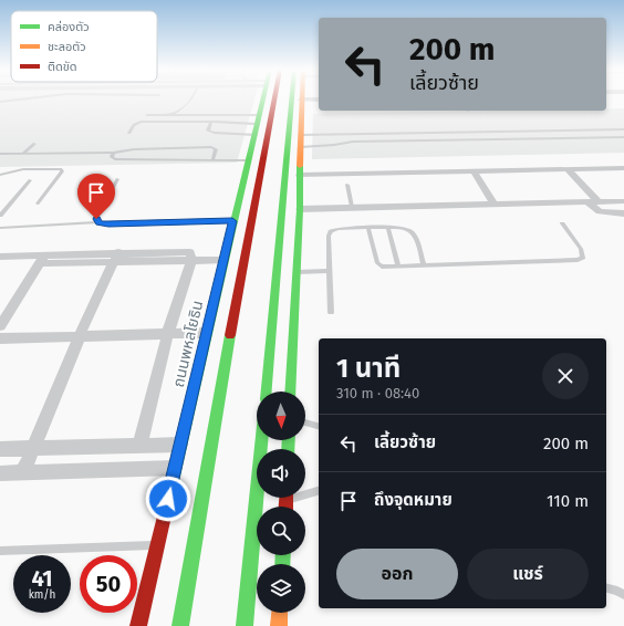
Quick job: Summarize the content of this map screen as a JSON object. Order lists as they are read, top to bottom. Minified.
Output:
{"streets":{"main road":["ถนนพหลโยธิน"]},"legend":["คล่องตัว","ชะลอตัว","ติดขัด"],"north":"bottom","page":{"turn":["200 m","เลี้ยวซ้าย"],"heading":["1 นาที","310 m · 08:40"],"list":[{"name":"เลี้ยวซ้าย","value":"200 m"},{"name":"ถึงจุดหมาย","value":"110 m"}],"buttons":["ออก","แชร์"],"speed":"41 km/h","limit":"50"}}
